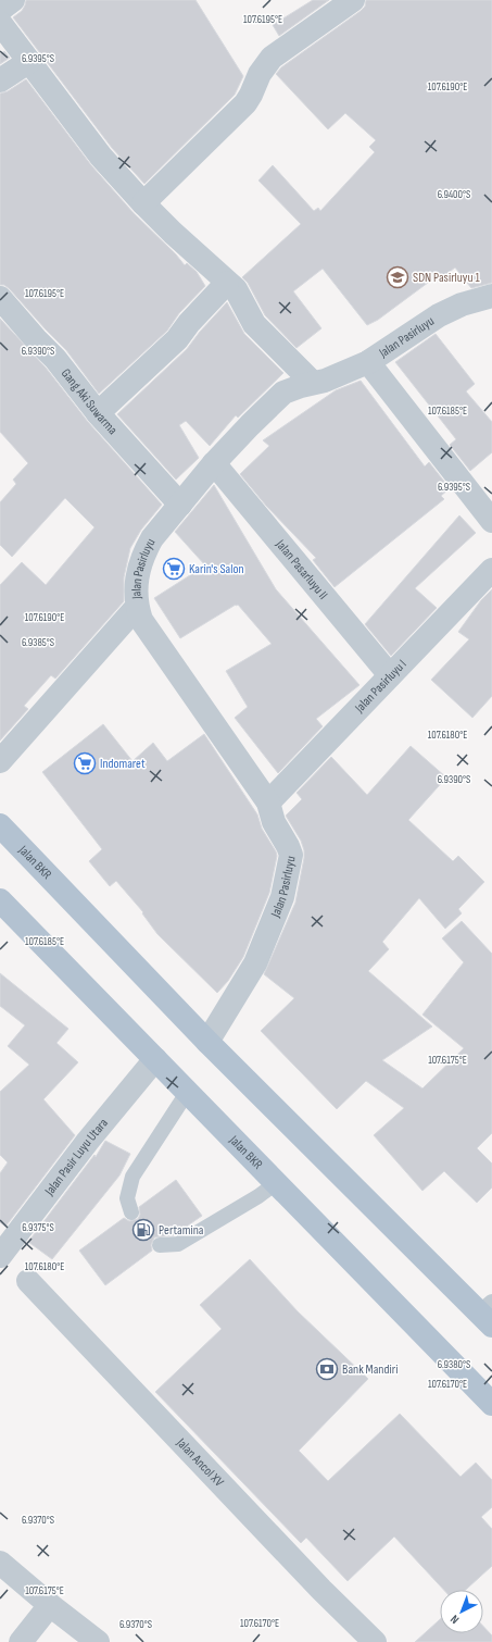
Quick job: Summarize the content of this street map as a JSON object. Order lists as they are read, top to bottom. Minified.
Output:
{"streets":{"main road":["Jalan BKR"],"street":["Jalan Pasirluyu","Gang Aki Suwarma","Jalan Pasarluyu II","Jalan Pasirluyu I","Jalan Pasir Luyu Utara","Jalan Ancol XV"]},"crossings":[["Jalan Pasirluyu","Gang Aki Suwarma"],["Jalan Pasirluyu","Jalan Pasarluyu II"],["Jalan Pasirluyu","Jalan Pasirluyu I"],["Jalan Pasirluyu","Jalan BKR"],["Jalan Pasarluyu II","Jalan Pasirluyu I"],["Jalan BKR","Jalan Pasir Luyu Utara"]],"places":{"school or university":["SDN Pasirluyu 1"],"supermarket":["Karin's Salon","Indomaret"],"fuel station":["Pertamina"],"bank":["Bank Mandiri"]},"north":"bottom left","coordinates":["107.6195°E","6.9395°S","107.6190°E","6.9400°S","6.9390°S","107.6185°E","6.9385°S","107.6180°E","107.6175°E","6.9375°S","6.9380°S","107.6170°E","6.9370°S"]}
